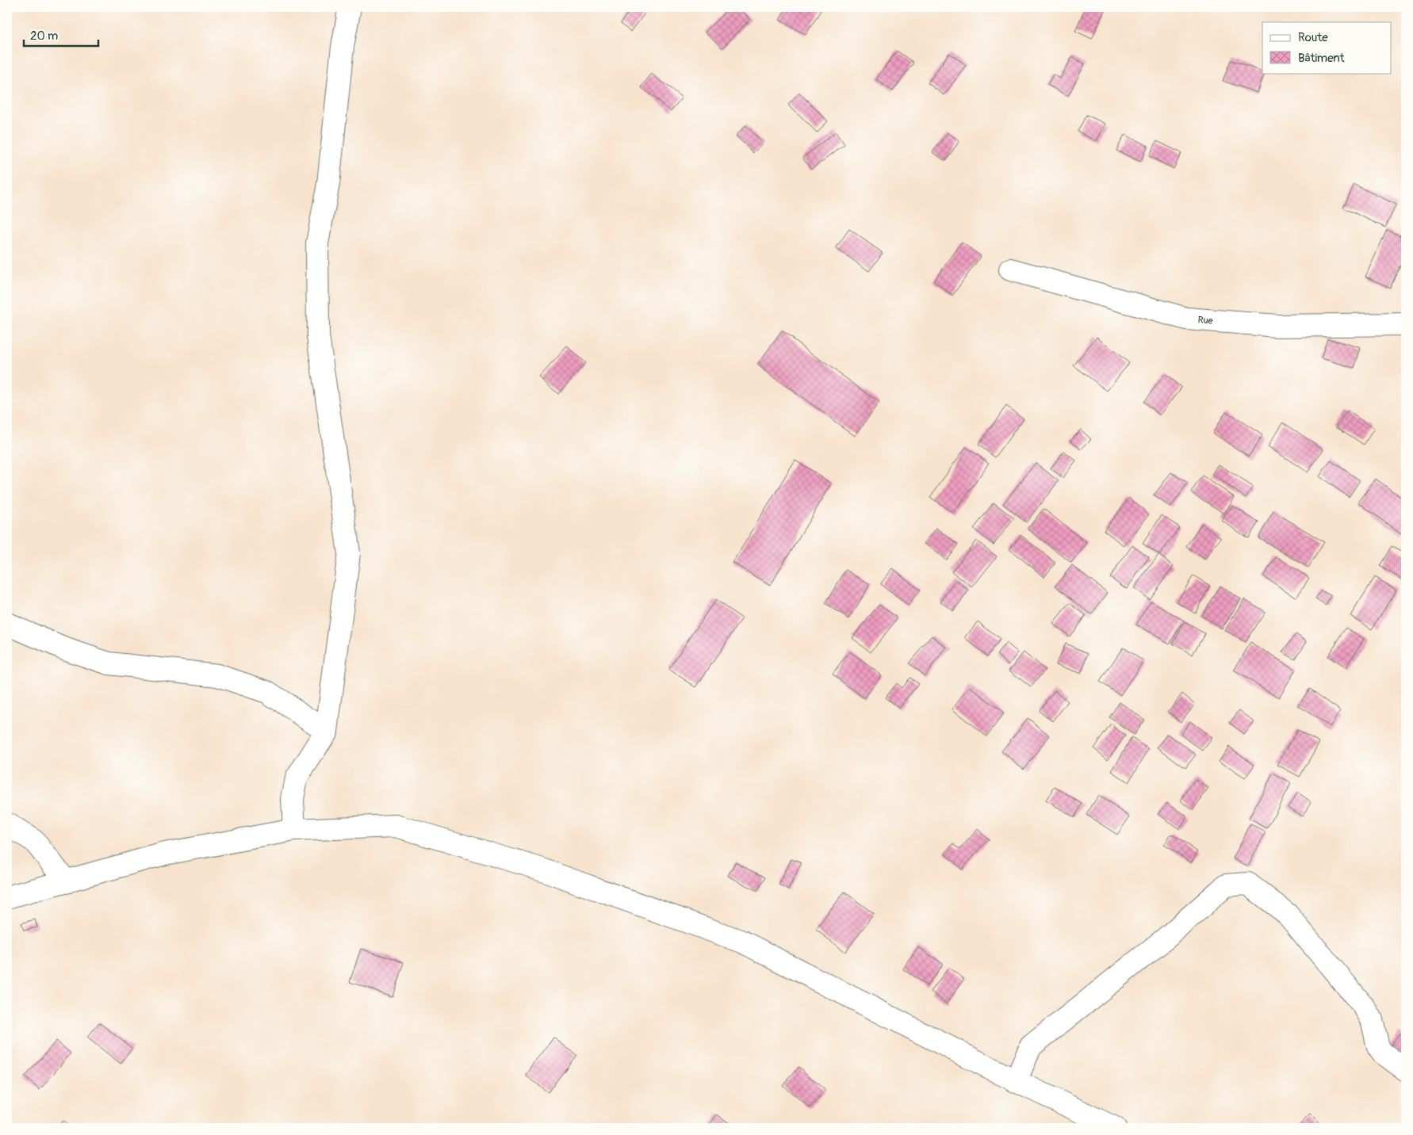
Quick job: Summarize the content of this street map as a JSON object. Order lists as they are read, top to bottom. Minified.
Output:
{"streets":{"street":["Rue"]},"legend":["Route","Bâtiment"],"scale_bar":"20 m"}
